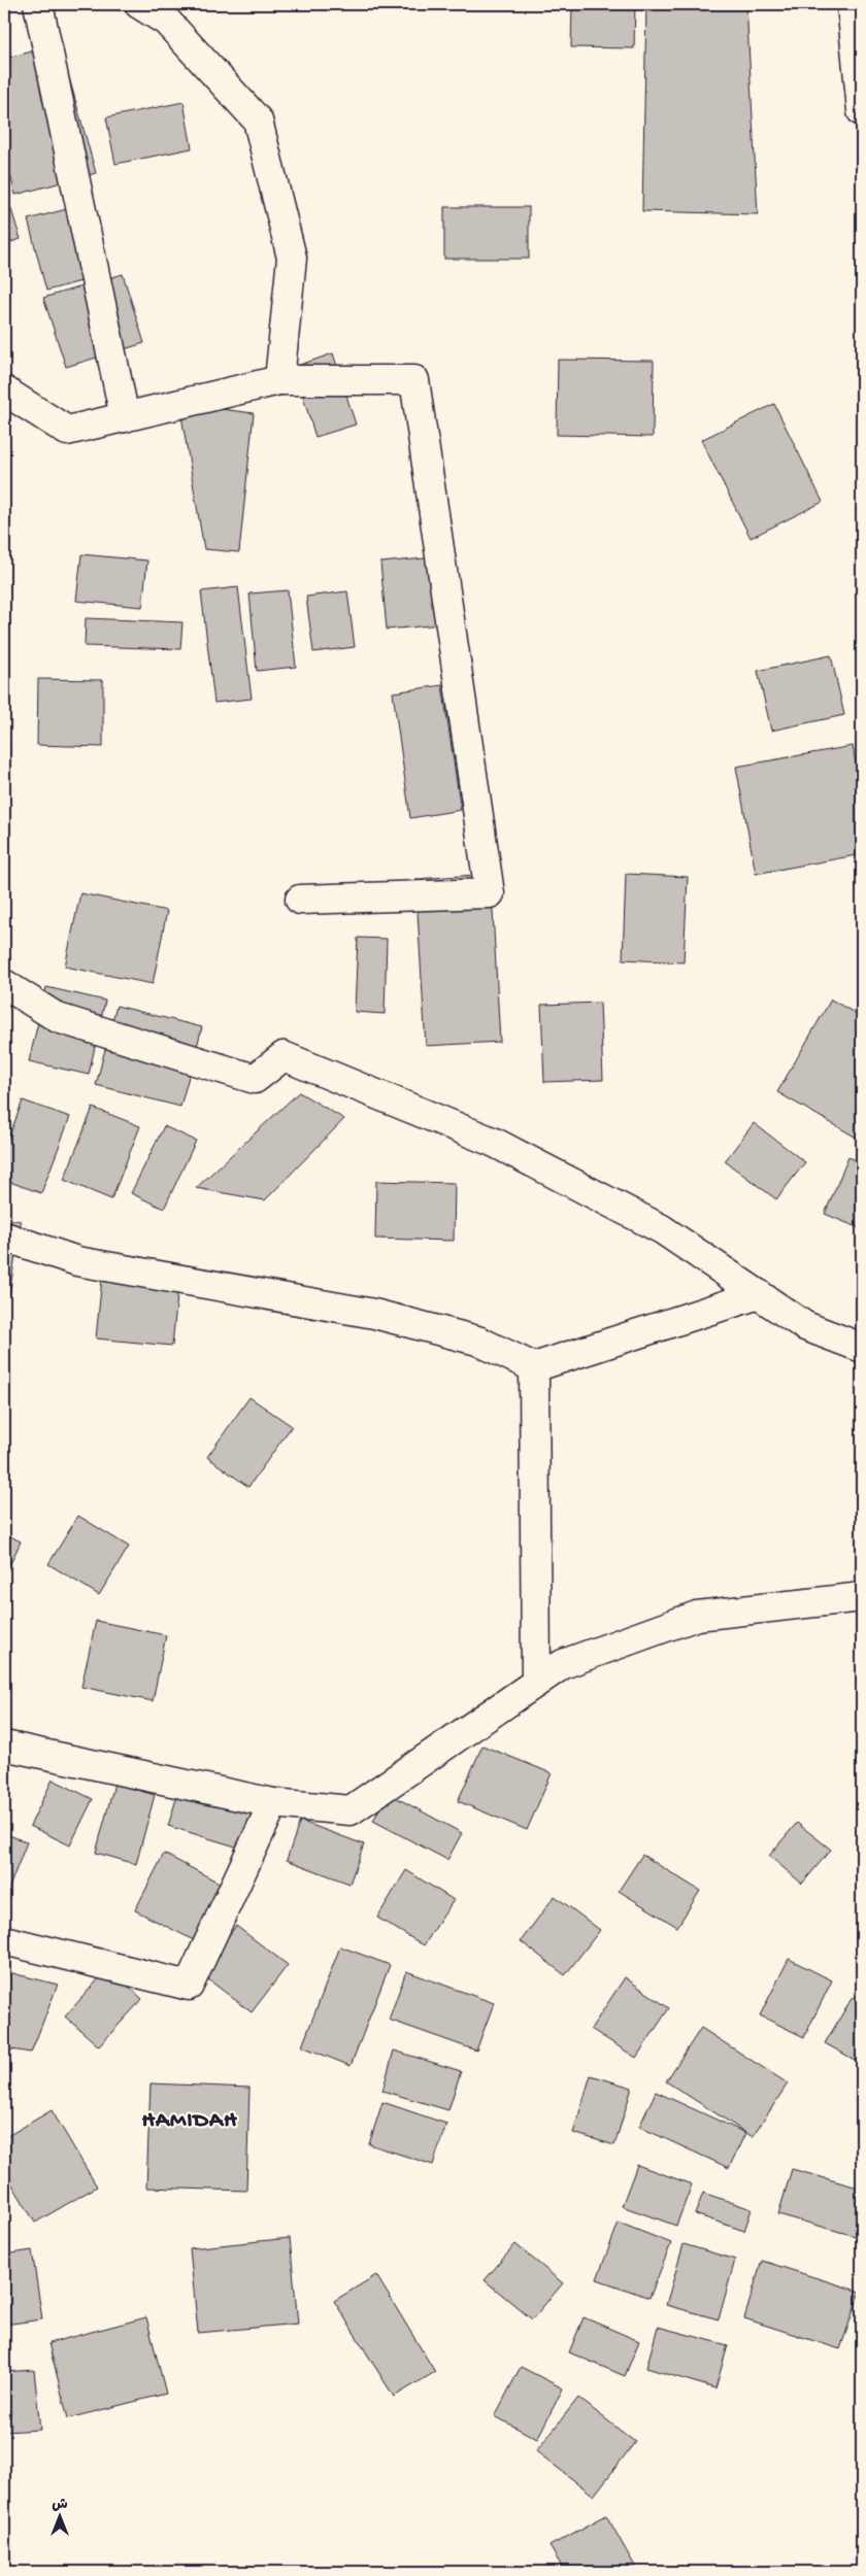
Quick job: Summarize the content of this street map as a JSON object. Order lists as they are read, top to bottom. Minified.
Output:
{"districts":["HAMIDAH"],"north":"top"}
